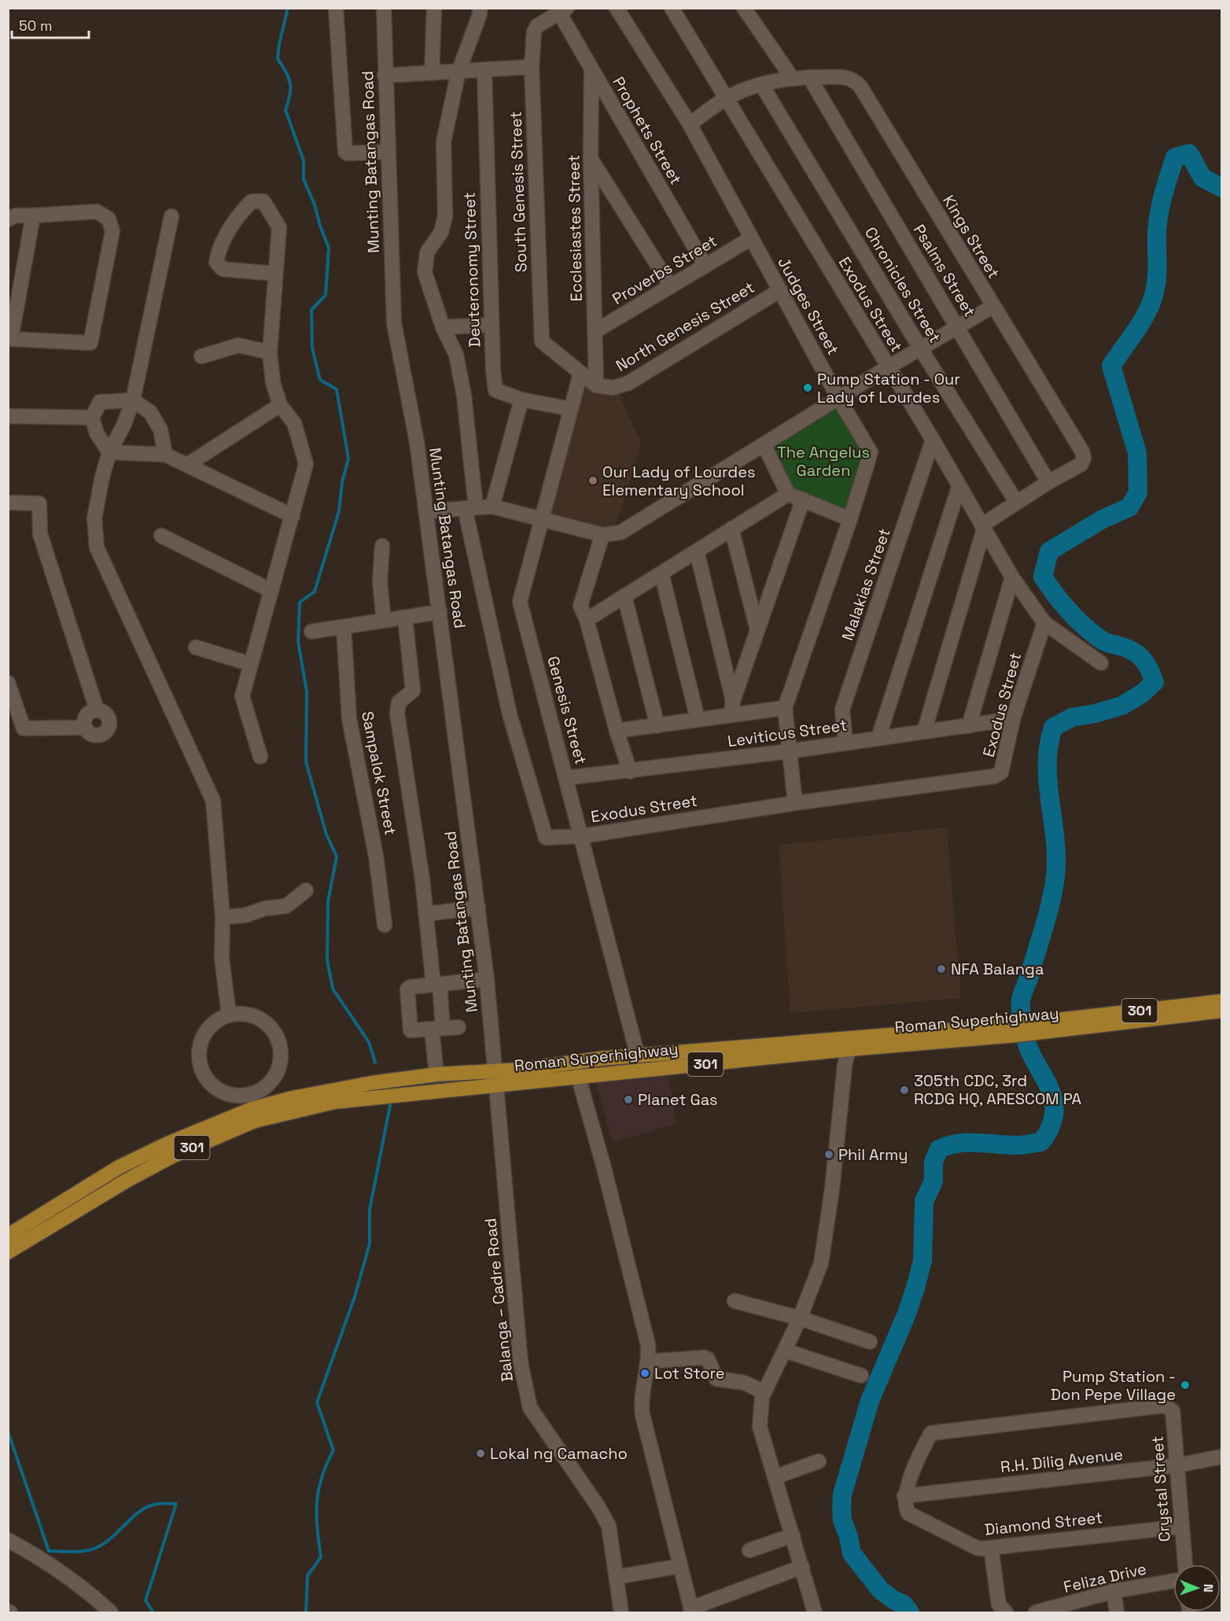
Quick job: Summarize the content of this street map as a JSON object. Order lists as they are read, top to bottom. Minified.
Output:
{"streets":{"main road":["301","Roman Superhighway"],"street":["Prophets Street","Munting Batangas Road","South Genesis Street","Ecclesiastes Street","Kings Street","Deuteronomy Street","Proverbs Street","Psalms Street","Chronicles Street","Exodus Street","Judges Street","North Genesis Street","Malakias Street","Genesis Street","Leviticus Street","Sampalok Street","Balanga – Cadre Road","R.H. Dilig Avenue","Crystal Street","Diamond Street","Feliza Drive"]},"crossings":[["Prophets Street","South Genesis Street"],["Prophets Street","Ecclesiastes Street"],["Prophets Street","Proverbs Street"],["Munting Batangas Road","Roman Superhighway"],["Munting Batangas Road","Balanga – Cadre Road"],["South Genesis Street","Genesis Street"],["Ecclesiastes Street","Proverbs Street"],["Ecclesiastes Street","North Genesis Street"],["Kings Street","Psalms Street"],["Kings Street","Chronicles Street"],["Kings Street","Exodus Street"],["Kings Street","Judges Street"],["Deuteronomy Street","Genesis Street"],["Proverbs Street","Judges Street"],["Exodus Street","Judges Street"],["Exodus Street","Malakias Street"],["Exodus Street","Genesis Street"],["Exodus Street","Leviticus Street"],["Judges Street","North Genesis Street"],["Judges Street","Leviticus Street"],["Malakias Street","Leviticus Street"],["Genesis Street","Leviticus Street"],["Genesis Street","Roman Superhighway"],["Roman Superhighway","Balanga – Cadre Road"],["R.H. Dilig Avenue","Crystal Street"],["R.H. Dilig Avenue","Diamond Street"],["Crystal Street","Diamond Street"]],"parks":["The Angelus Garden"],"places":["Pump Station - Our Lady of Lourdes","Our Lady of Lourdes Elementary School","NFA Balanga","305th CDC, 3rd RCDG HQ, ARESCOM PA","Planet Gas","Phil Army","Lot Store","Pump Station - Don Pepe Village","Lokal ng Camacho"],"scale_bar":"50 m","north":"right"}
